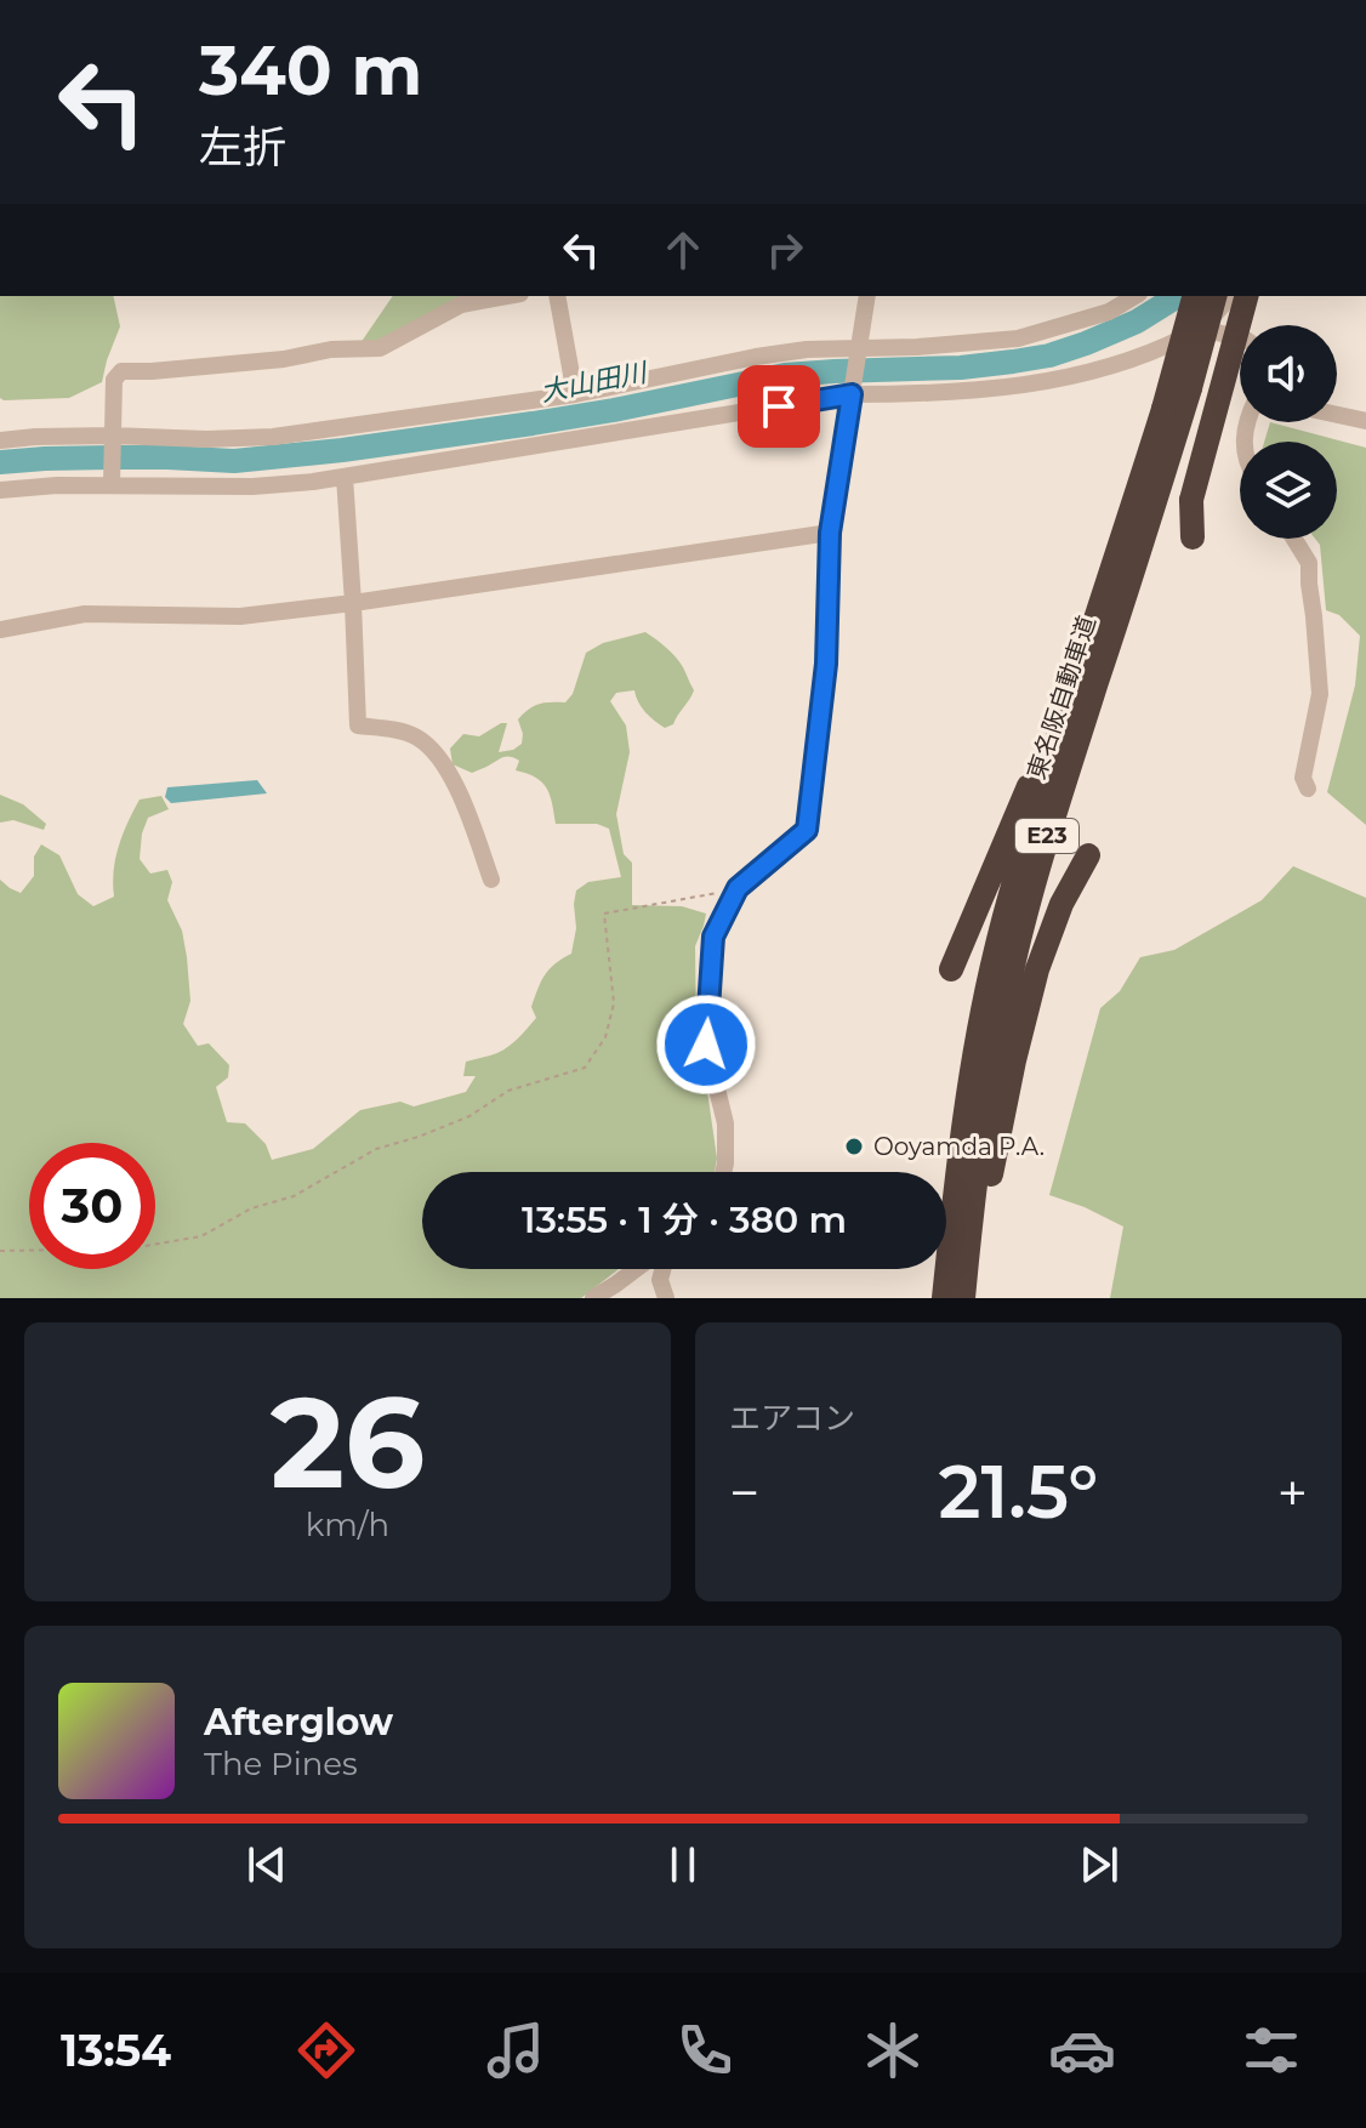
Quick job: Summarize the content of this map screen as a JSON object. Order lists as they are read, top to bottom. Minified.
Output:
{"streets":{"highway":["東名阪自動車道","E23"]},"water":["大山田川"],"places":["Ooyamda P.A."],"page":{"turn":["340 m","左折"],"limit":"30","trip":"13:55 · 1 分 · 380 m","tile":[["26","km/h"],"エアコン"],"heat":["−","21.5°","+"],"song":["Afterglow","The Pines"],"tabs":"13:54"}}
